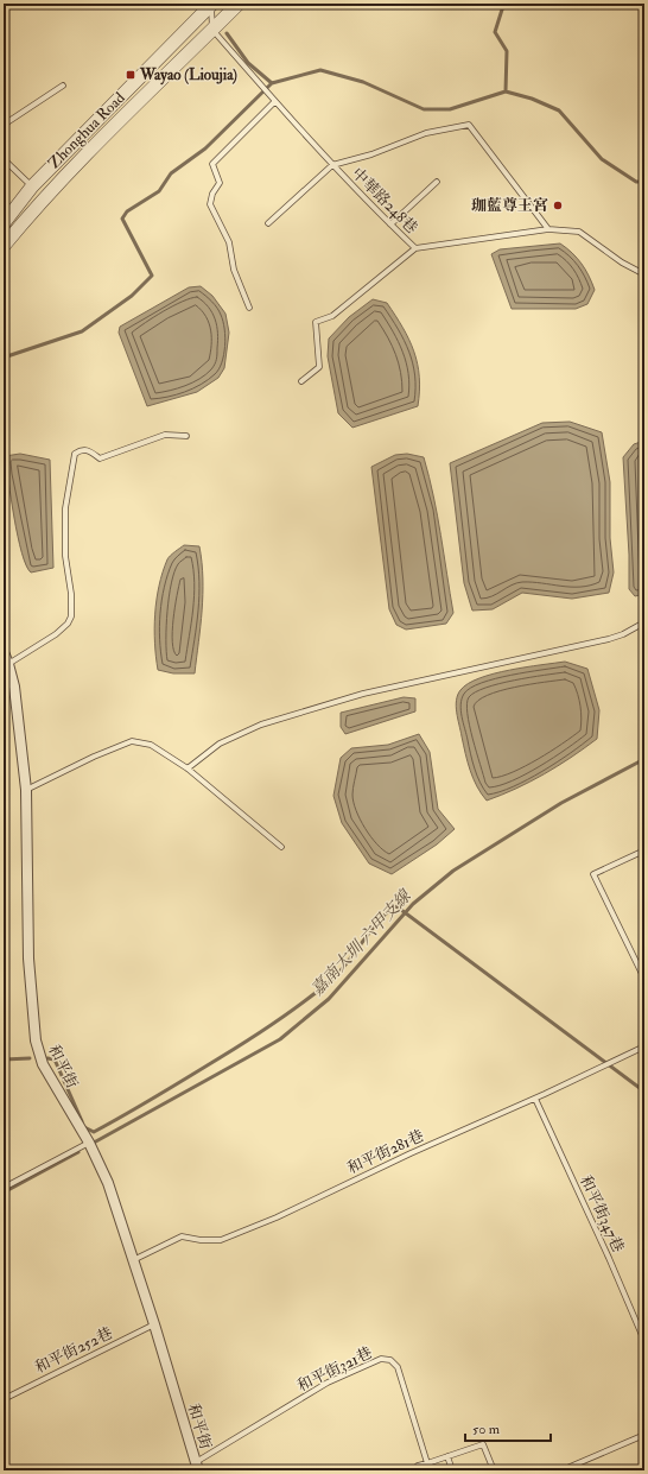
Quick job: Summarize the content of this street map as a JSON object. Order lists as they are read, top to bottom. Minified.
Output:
{"streets":{"street":["Zhonghua Road","和平街"],"lane":["中華路248巷","和平街281巷","和平街347巷","和平街252巷","和平街321巷"]},"crossings":[["Zhonghua Road","中華路248巷"],["和平街","和平街281巷"],["和平街","和平街252巷"],["和平街","和平街321巷"],["和平街281巷","和平街347巷"]],"water":["嘉南大圳 六甲支線"],"places":{"transit":["Wayao (Lioujia)"],"other":["珈藍尊王宮"]},"scale_bar":"50 m"}
